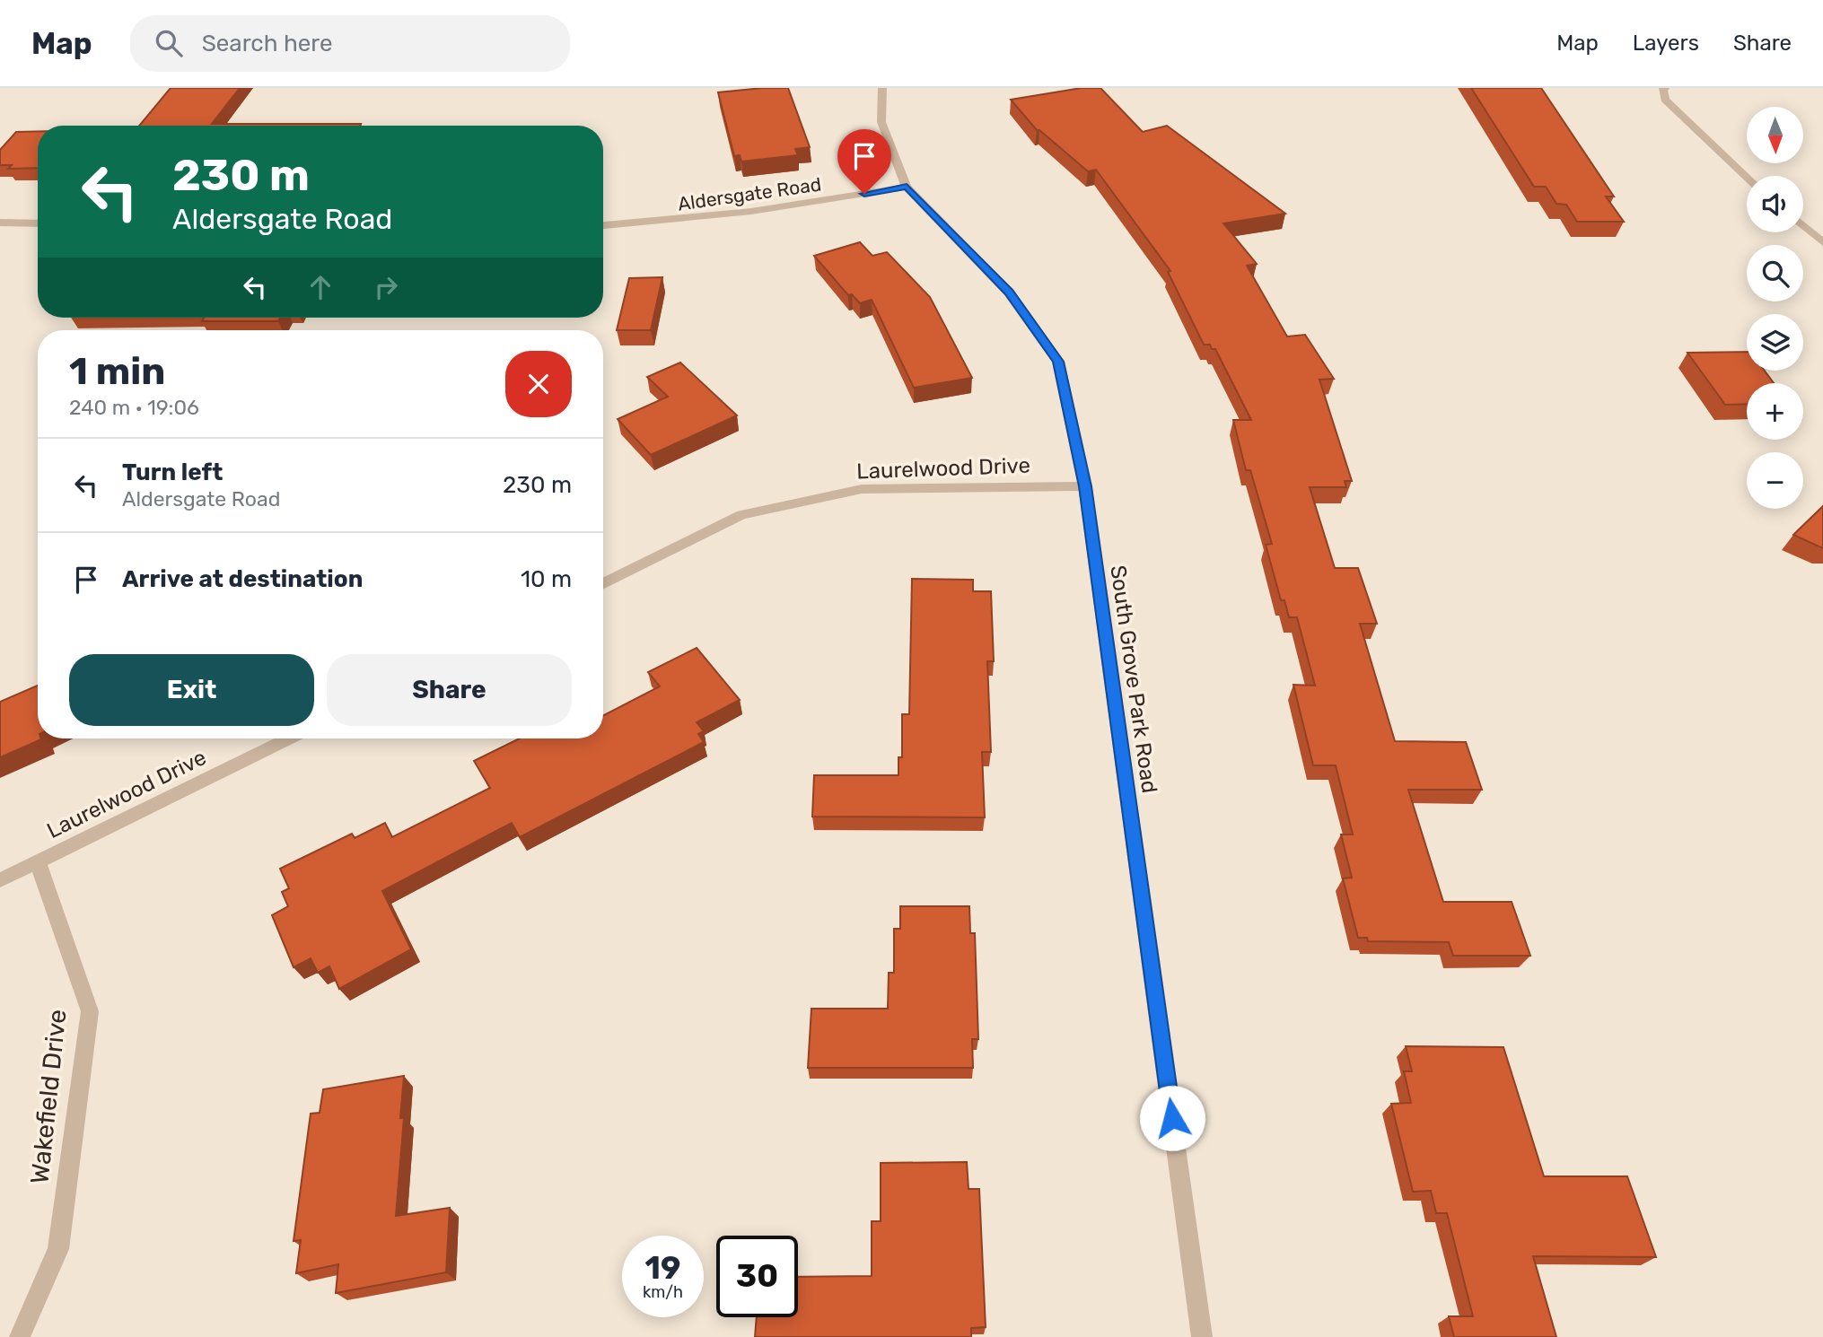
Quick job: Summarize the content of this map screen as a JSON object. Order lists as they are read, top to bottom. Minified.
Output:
{"streets":{"street":["Aldersgate Road","Laurelwood Drive","South Grove Park Road","Wakefield Drive"]},"crossings":[["Aldersgate Road","South Grove Park Road"],["Laurelwood Drive","South Grove Park Road"],["Laurelwood Drive","Wakefield Drive"]],"north":"bottom","page":{"header":"Map","search":"Search here","nav":["Map","Layers","Share"],"map_buttons":["+","−"],"turn":["230 m","Aldersgate Road"],"heading":["1 min","240 m · 19:06"],"list":[{"name":"Turn left","note":"Aldersgate Road","value":"230 m"},{"name":"Arrive at destination","value":"10 m"}],"buttons":["Exit","Share"],"speed":"19 km/h","limit":"30"}}
